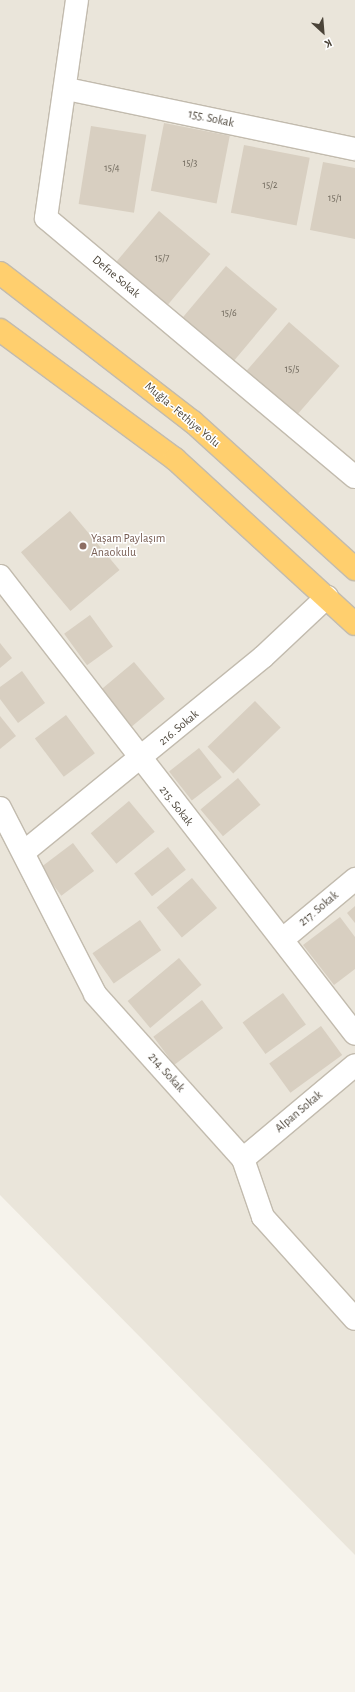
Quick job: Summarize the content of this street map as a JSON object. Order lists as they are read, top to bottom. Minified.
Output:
{"streets":{"highway":["Muğla - Fethiye Yolu"],"street":["155. Sokak","Defne Sokak","216. Sokak","215. Sokak","217. Sokak","214. Sokak","Alpan Sokak"]},"crossings":[["155. Sokak","Defne Sokak"],["216. Sokak","215. Sokak"],["216. Sokak","214. Sokak"],["215. Sokak","217. Sokak"],["214. Sokak","Alpan Sokak"]],"places":["Yaşam Paylaşım Anaokulu"],"house_numbers":["15/3","15/4","15/2","15/1","15/7","15/6","15/5"],"north":"bottom right"}
